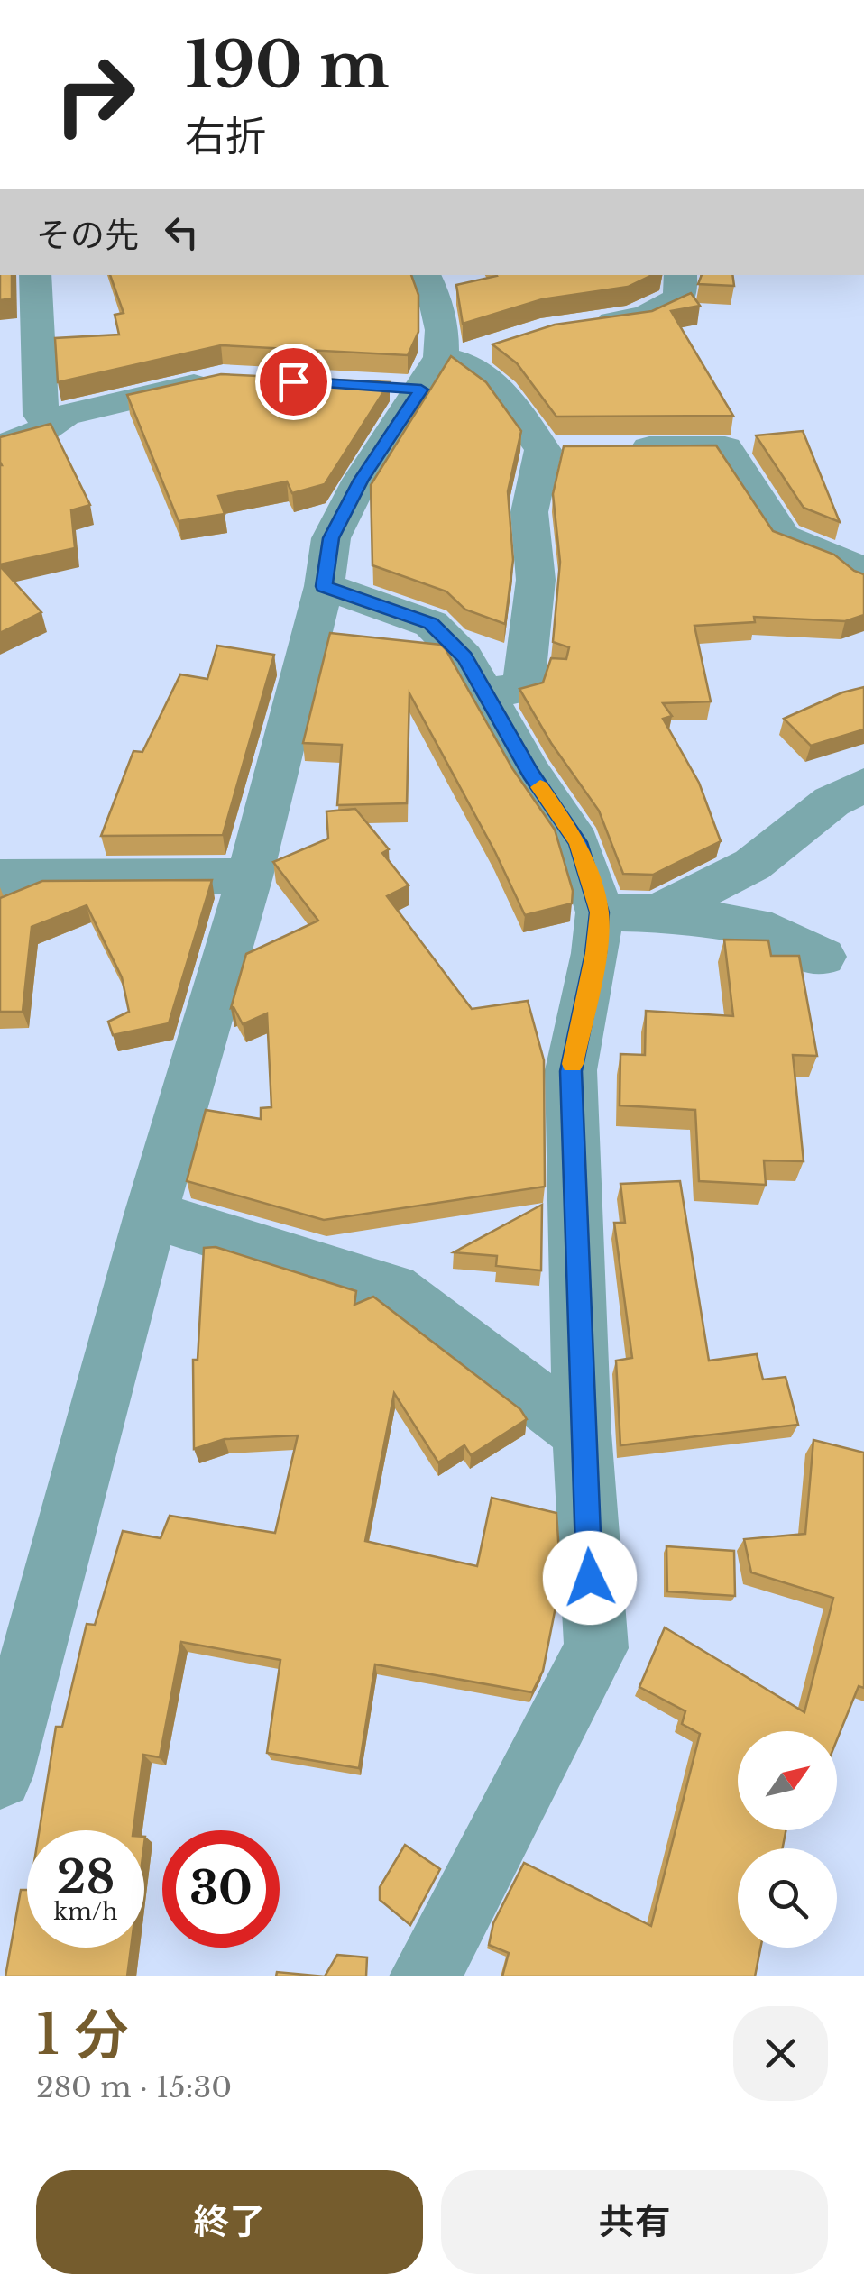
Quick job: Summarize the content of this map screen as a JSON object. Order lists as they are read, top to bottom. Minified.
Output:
{"north":"top right","page":{"turn":["190 m","右折"],"then":"その先","speed":"28 km/h","limit":"30","heading":["1 分","280 m · 15:30"],"buttons":["終了","共有"]}}
